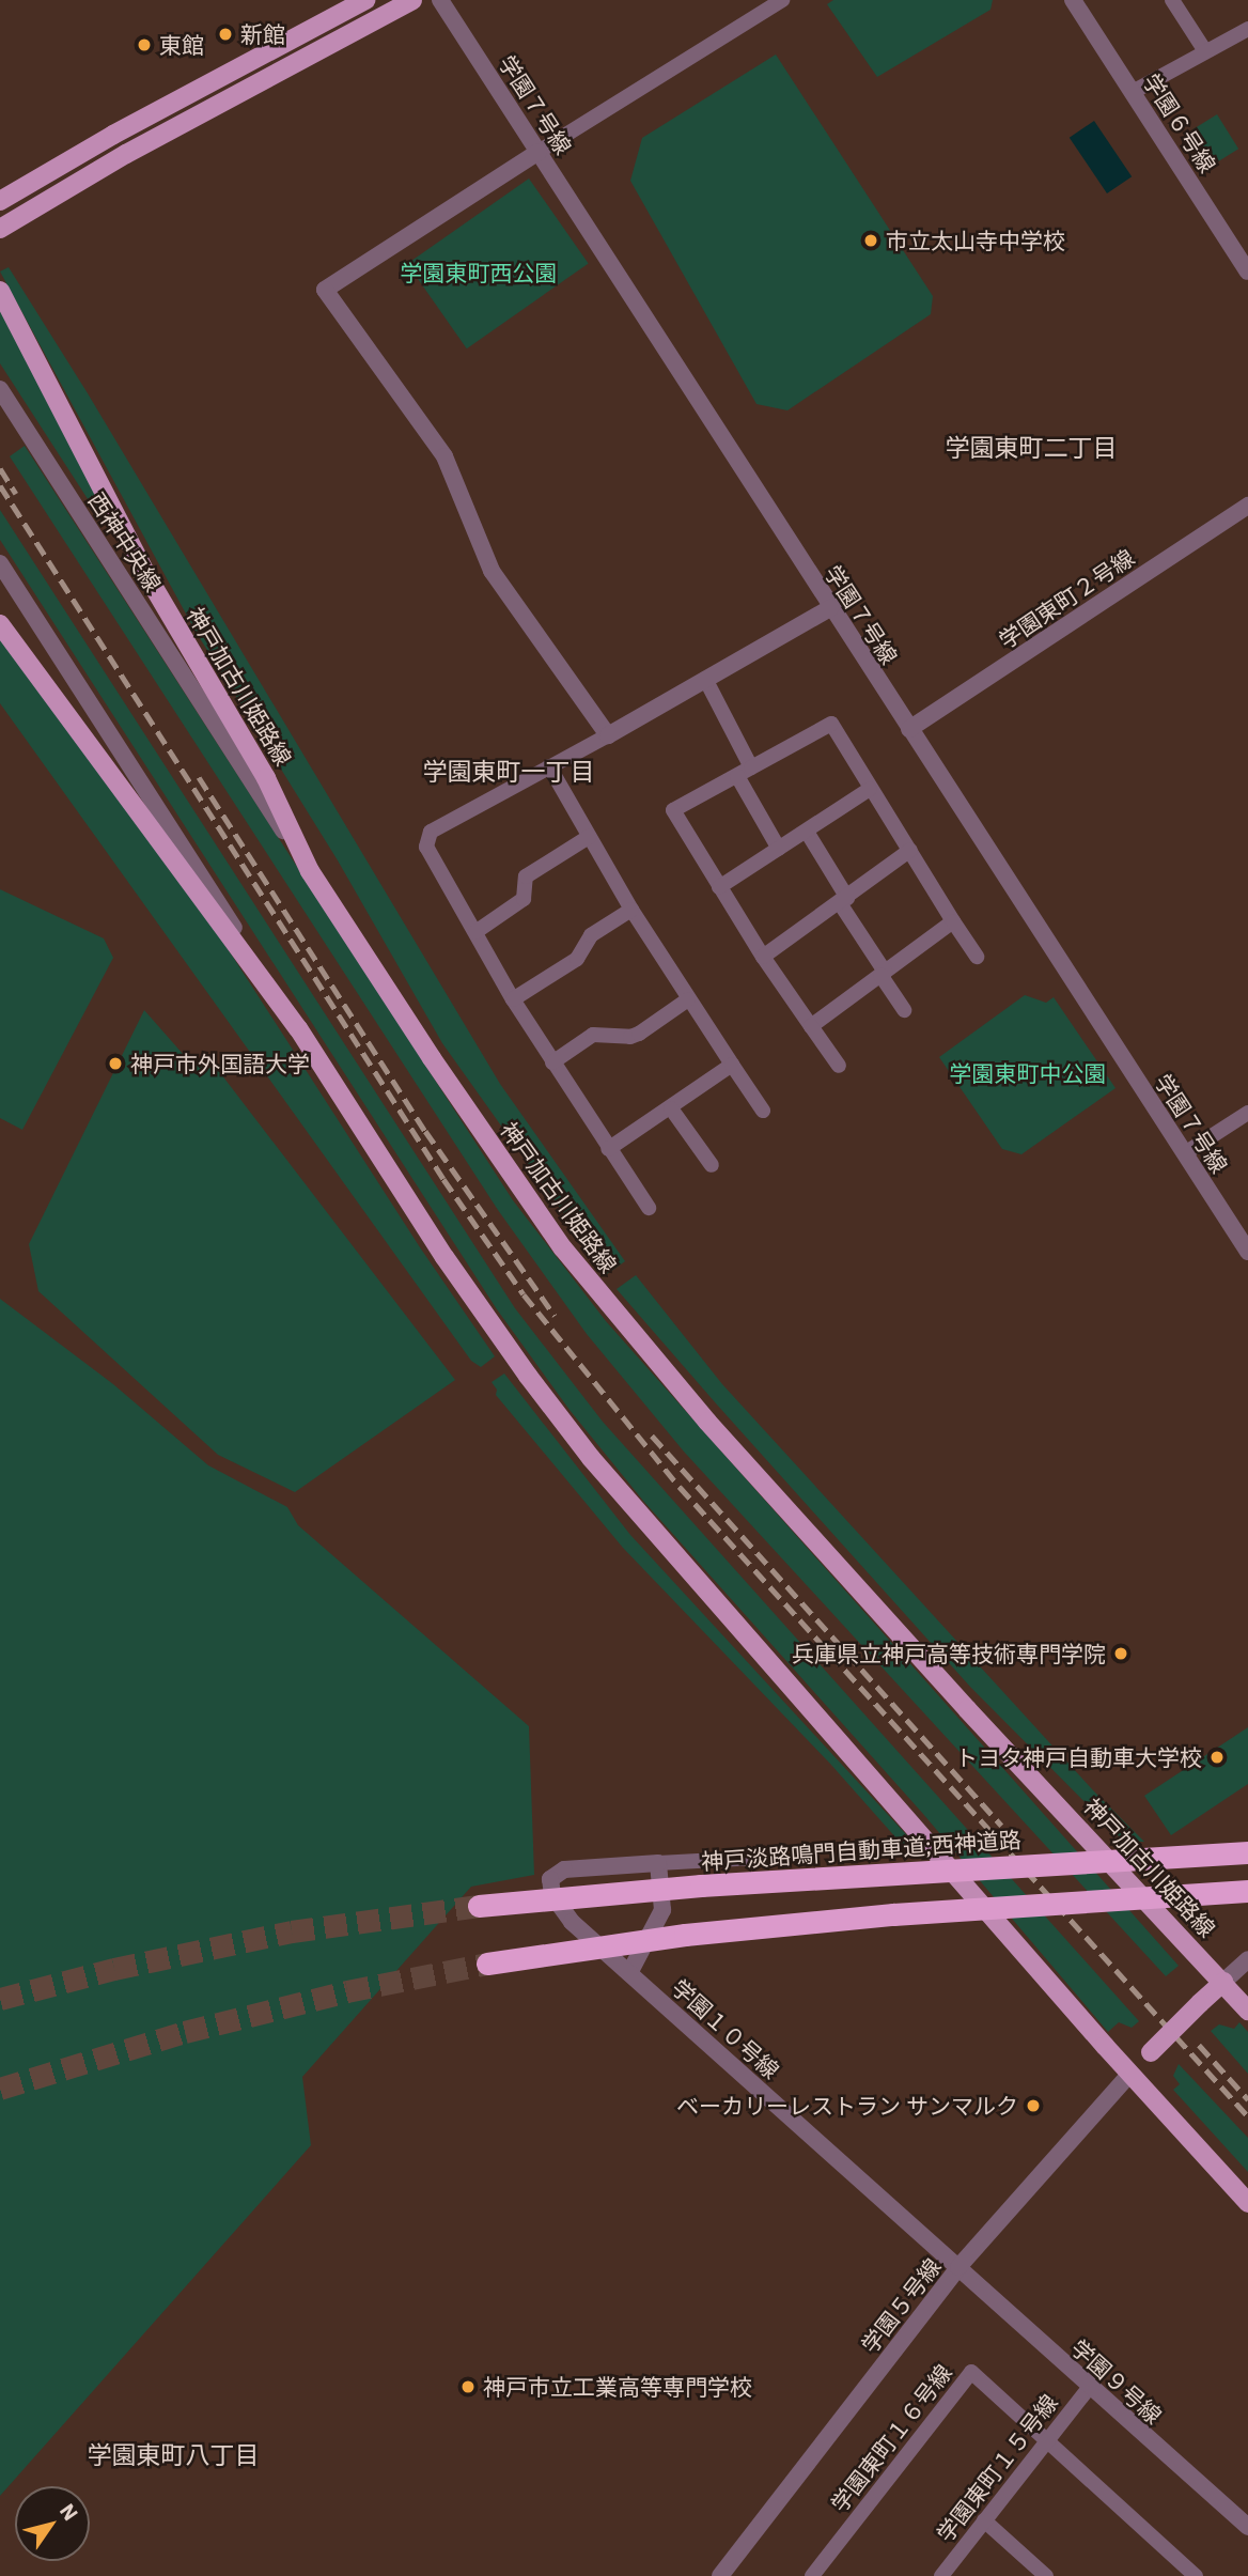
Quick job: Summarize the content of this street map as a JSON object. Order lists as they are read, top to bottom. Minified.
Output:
{"streets":{"highway":["神戸淡路鳴門自動車道;西神道路"],"main road":["神戸加古川姫路線"],"street":["学園７号線","学園６号線","西神中央線","学園東町２号線","学園１０号線","学園５号線","学園９号線","学園東町１６号線","学園東町１５号線"]},"crossings":[["学園７号線","学園東町２号線"],["西神中央線","神戸加古川姫路線"],["学園１０号線","学園５号線"],["学園１０号線","学園９号線"],["学園５号線","学園９号線"],["学園９号線","学園東町１５号線"],["学園東町１６号線","学園東町１５号線"]],"districts":["学園東町二丁目","学園東町一丁目","学園東町八丁目"],"parks":["学園東町西公園","学園東町中公園"],"places":["新館","東館","市立太山寺中学校","神戸市外国語大学","兵庫県立神戸高等技術専門学院","トヨタ神戸自動車大学校","ベーカリーレストラン サンマルク","神戸市立工業高等専門学校"],"north":"top right"}
